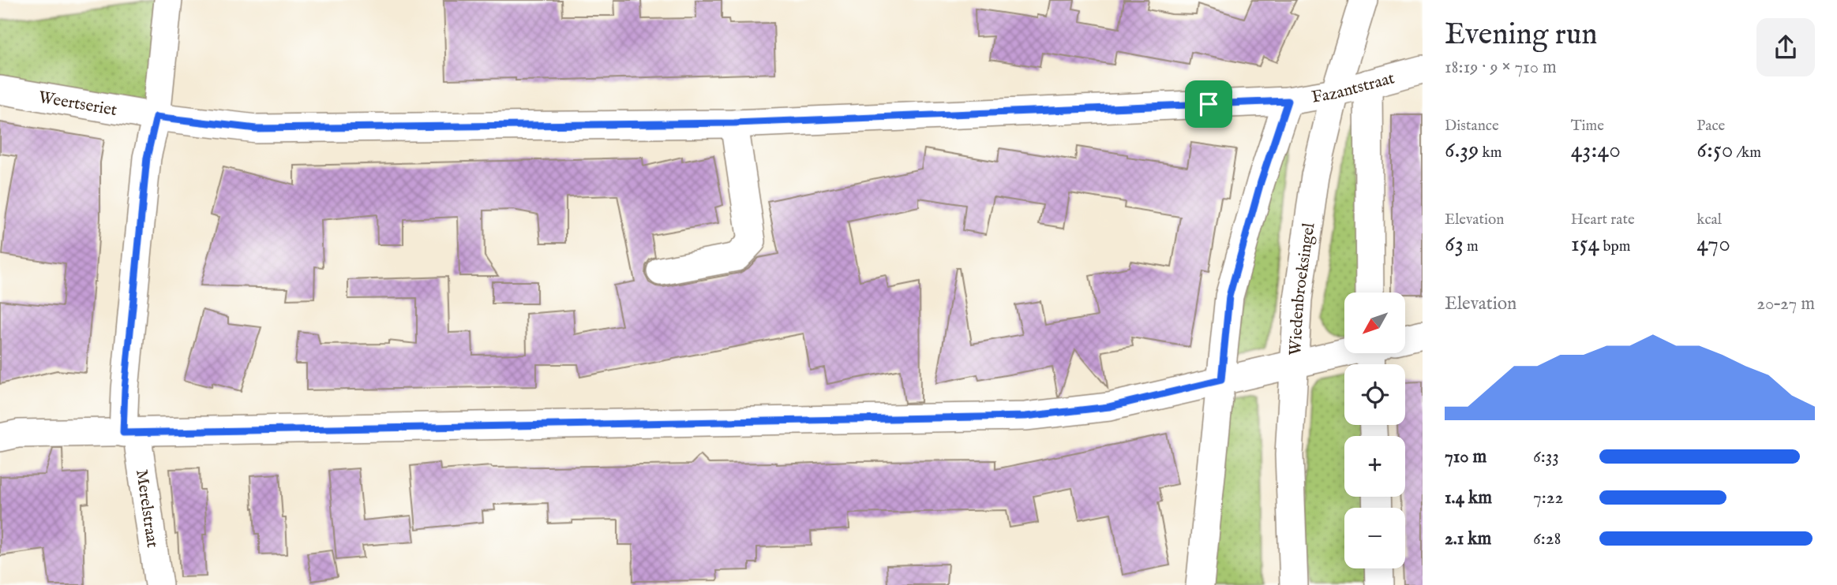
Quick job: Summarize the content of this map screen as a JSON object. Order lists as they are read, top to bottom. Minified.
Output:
{"streets":{"street":["Fazantstraat","Weertseriet","Wiedenbroeksingel","Merelstraat"]},"crossings":[["Fazantstraat","Weertseriet"],["Fazantstraat","Wiedenbroeksingel"],["Fazantstraat","Merelstraat"],["Weertseriet","Merelstraat"]],"north":"bottom left","page":{"heading":["Evening run","18:19 · 9 × 710 m"],"stats":[["Distance","6.39 km"],["Time","43:40"],["Pace","6:50 /km"],["Elevation","63 m"],["Heart rate","154 bpm"],["kcal","470"]],"chart":["Elevation","20–27 m"],"map_buttons":["+","−"],"list":[{"name":"710 m","note":"6:33"},{"name":"1.4 km","note":"7:22"},{"name":"2.1 km","note":"6:28"}]}}
